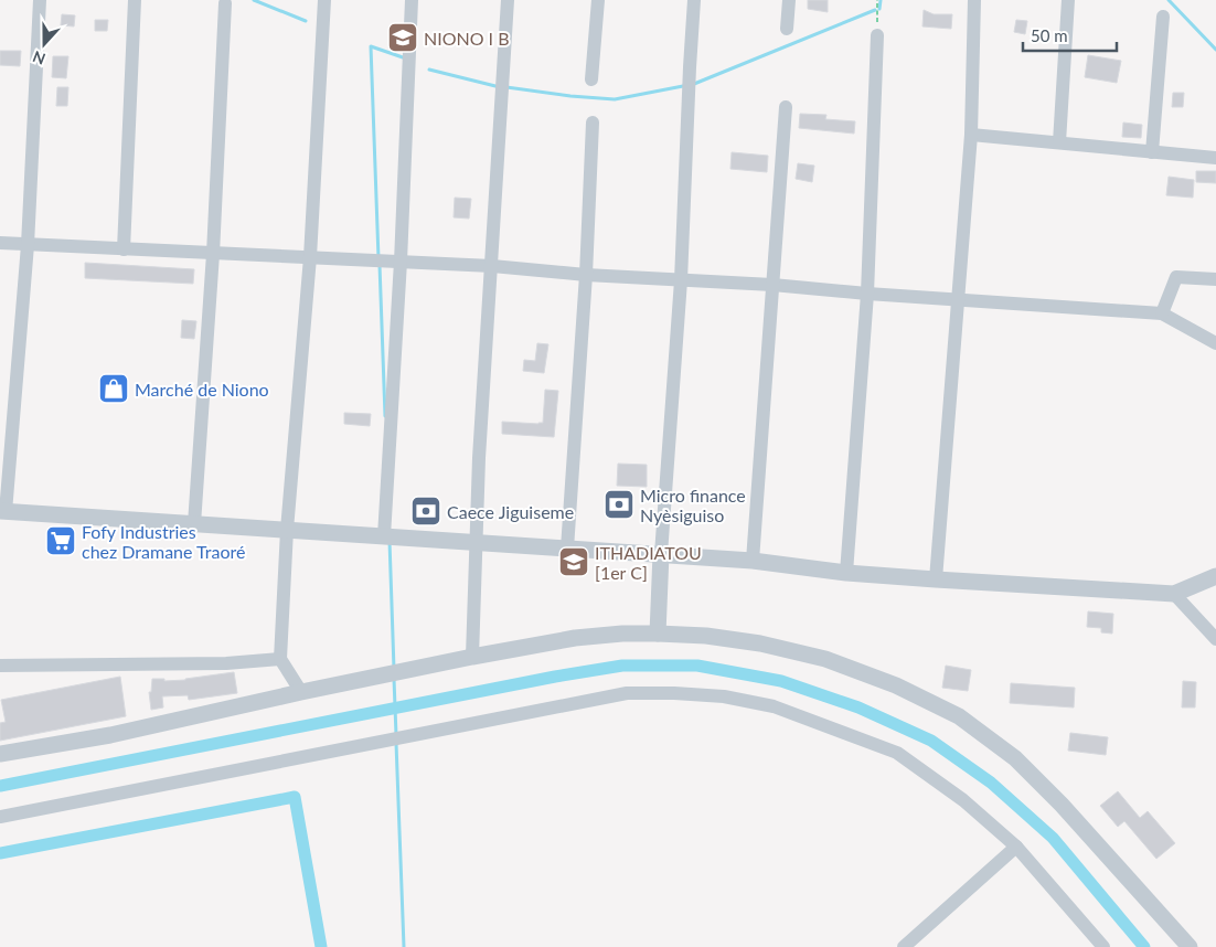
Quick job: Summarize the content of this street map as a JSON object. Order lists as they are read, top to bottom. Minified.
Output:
{"places":{"school or university":["NIONO I B","ITHADIATOU [1er C]"],"shop":["Marché de Niono"],"bank":["Micro finance Nyèsiguiso","Caece Jiguiseme"],"supermarket":["Fofy Industries chez Dramane Traoré"]},"scale_bar":"50 m","north":"bottom"}
